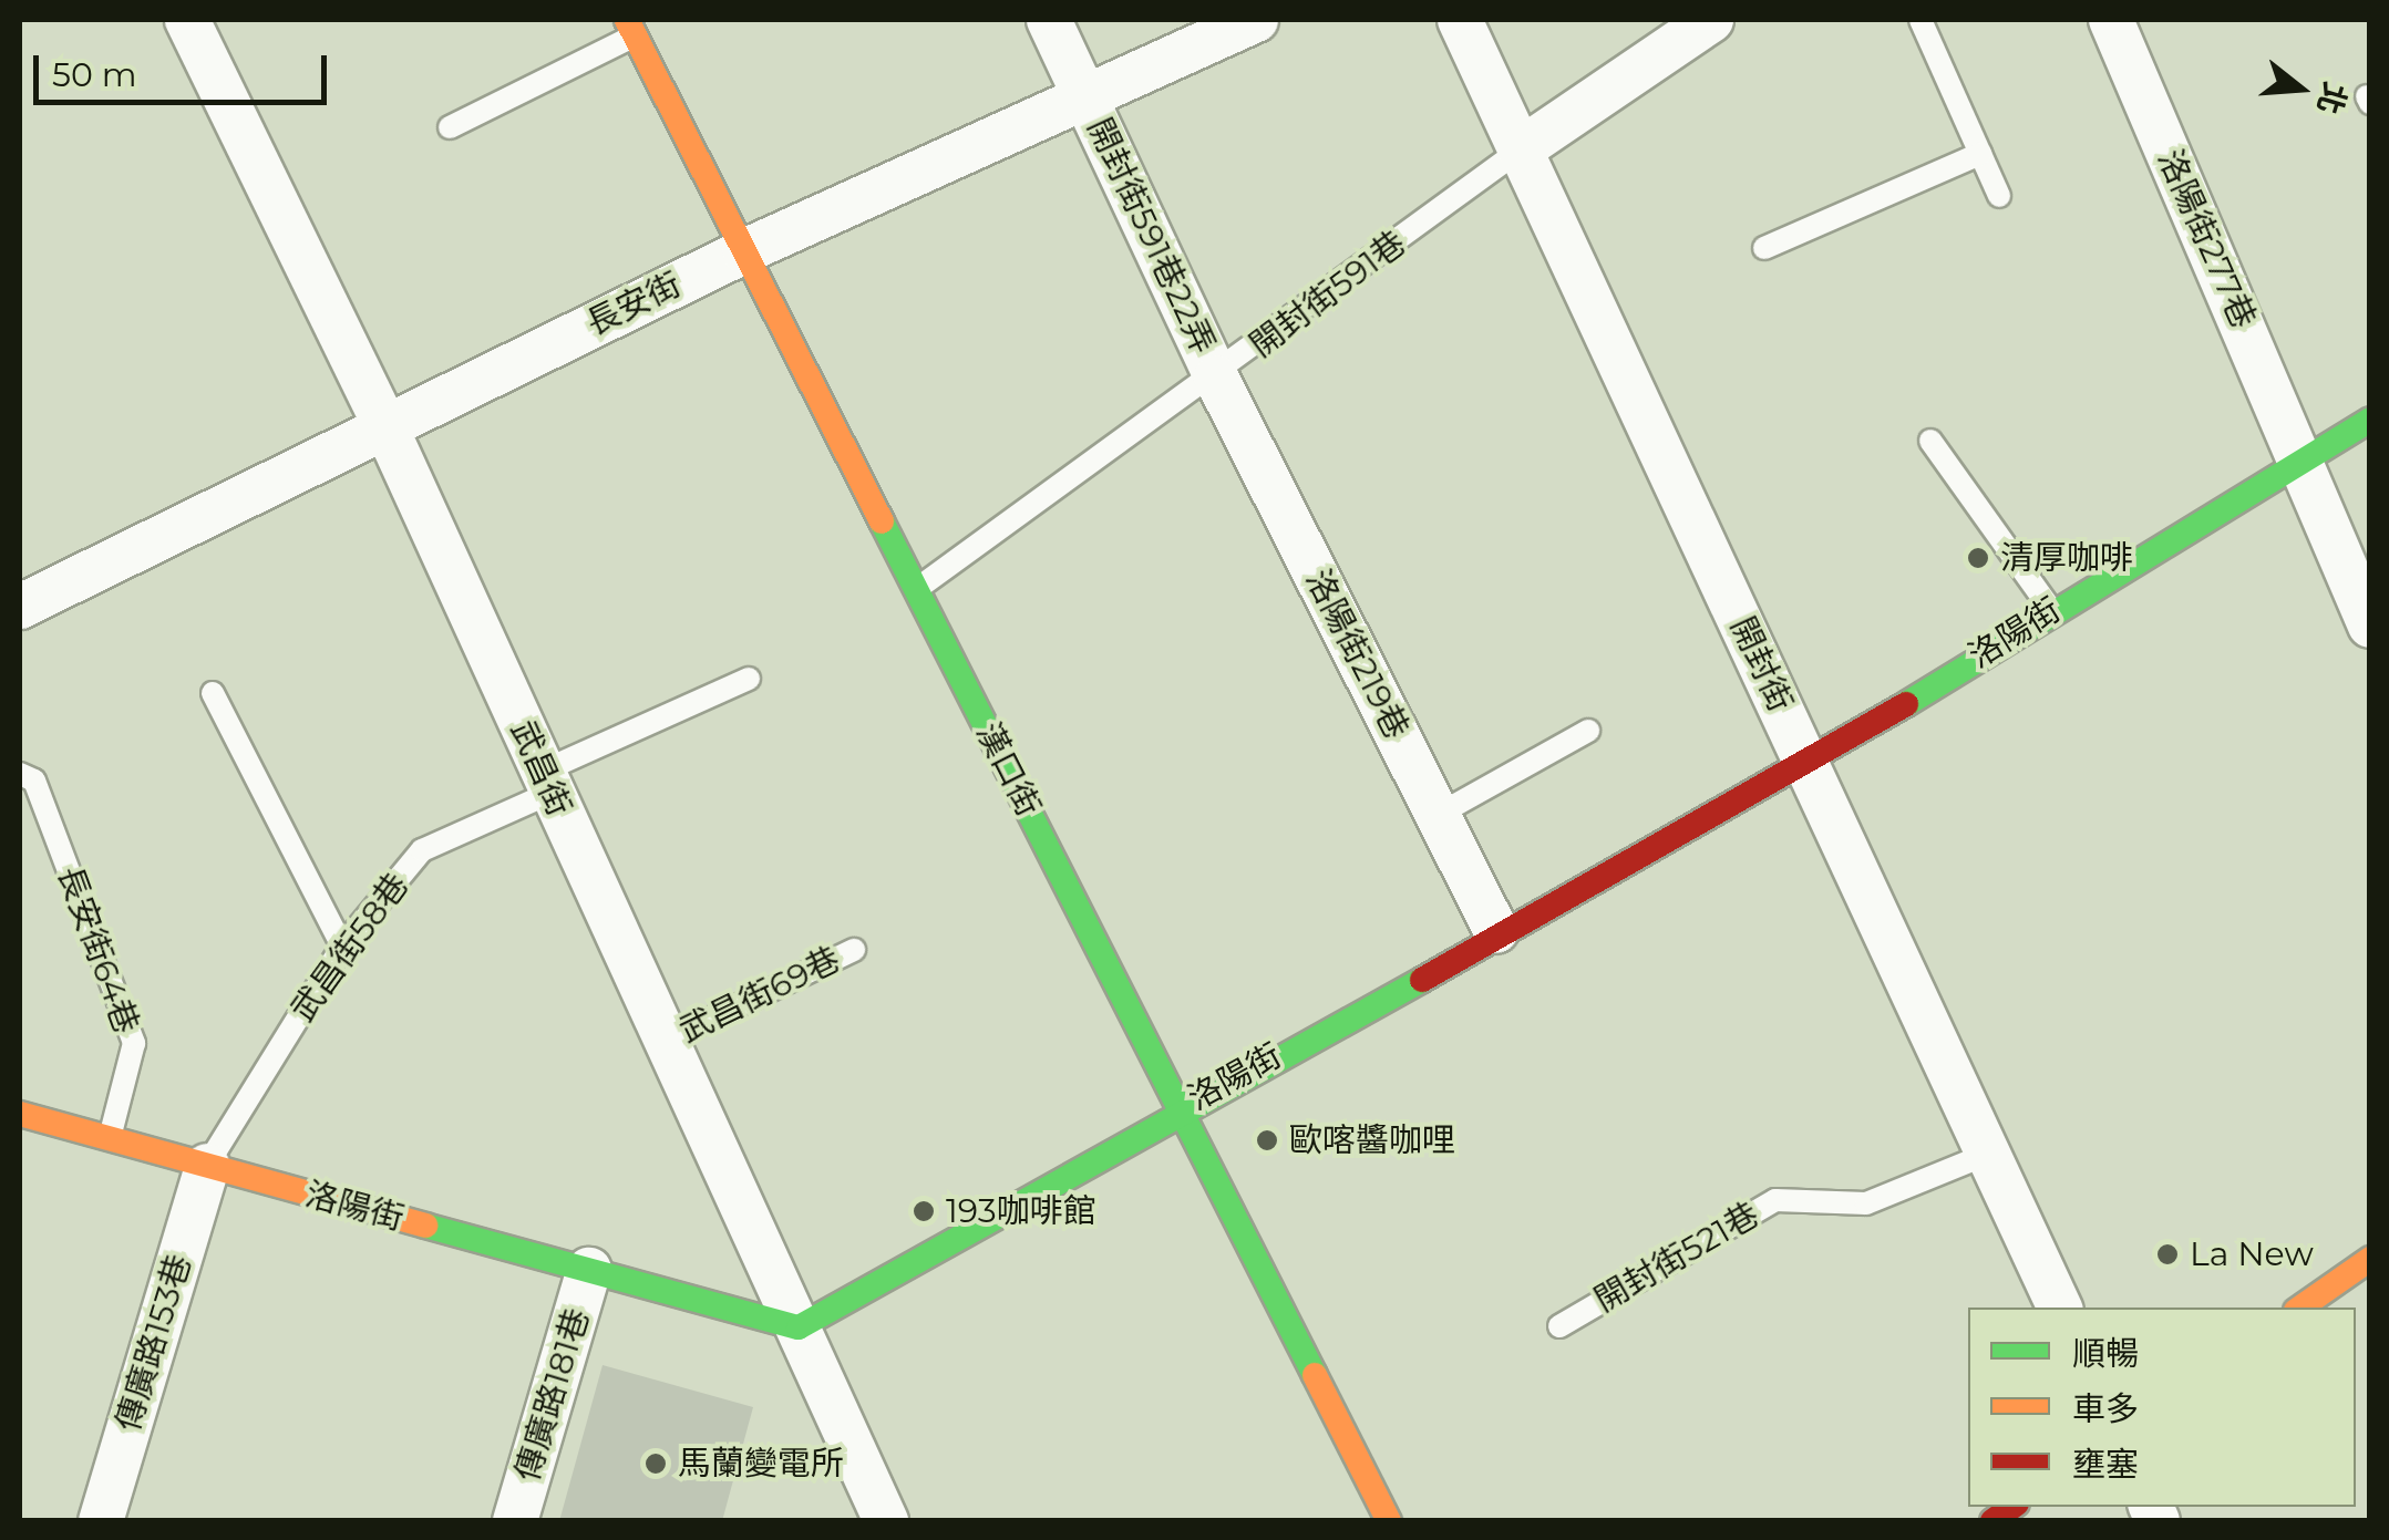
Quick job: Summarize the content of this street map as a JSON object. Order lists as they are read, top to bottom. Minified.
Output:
{"streets":{"street":["開封街591巷22弄","洛陽街277巷","長安街","洛陽街","洛陽街219巷","開封街","武昌街","漢口街","傳廣路153巷","傳廣路181巷"],"lane":["開封街591巷","武昌街58巷","長安街64巷","武昌街69巷","開封街521巷"]},"crossings":[["開封街591巷22弄","開封街591巷"],["開封街591巷22弄","長安街"],["開封街591巷22弄","洛陽街219巷"],["洛陽街277巷","洛陽街"],["開封街591巷","洛陽街219巷"],["開封街591巷","開封街"],["開封街591巷","漢口街"],["長安街","武昌街"],["長安街","漢口街"],["洛陽街","洛陽街219巷"],["洛陽街","開封街"],["洛陽街","武昌街"],["洛陽街","漢口街"],["洛陽街","武昌街58巷"],["洛陽街","長安街64巷"],["洛陽街","傳廣路153巷"],["洛陽街","傳廣路181巷"],["開封街","開封街521巷"],["武昌街","武昌街58巷"],["武昌街","武昌街69巷"],["武昌街58巷","傳廣路153巷"]],"places":["清厚咖啡","歐喀醬咖哩","193咖啡館","La New","馬蘭變電所"],"legend":["順暢","車多","壅塞"],"scale_bar":"50 m","north":"right"}
